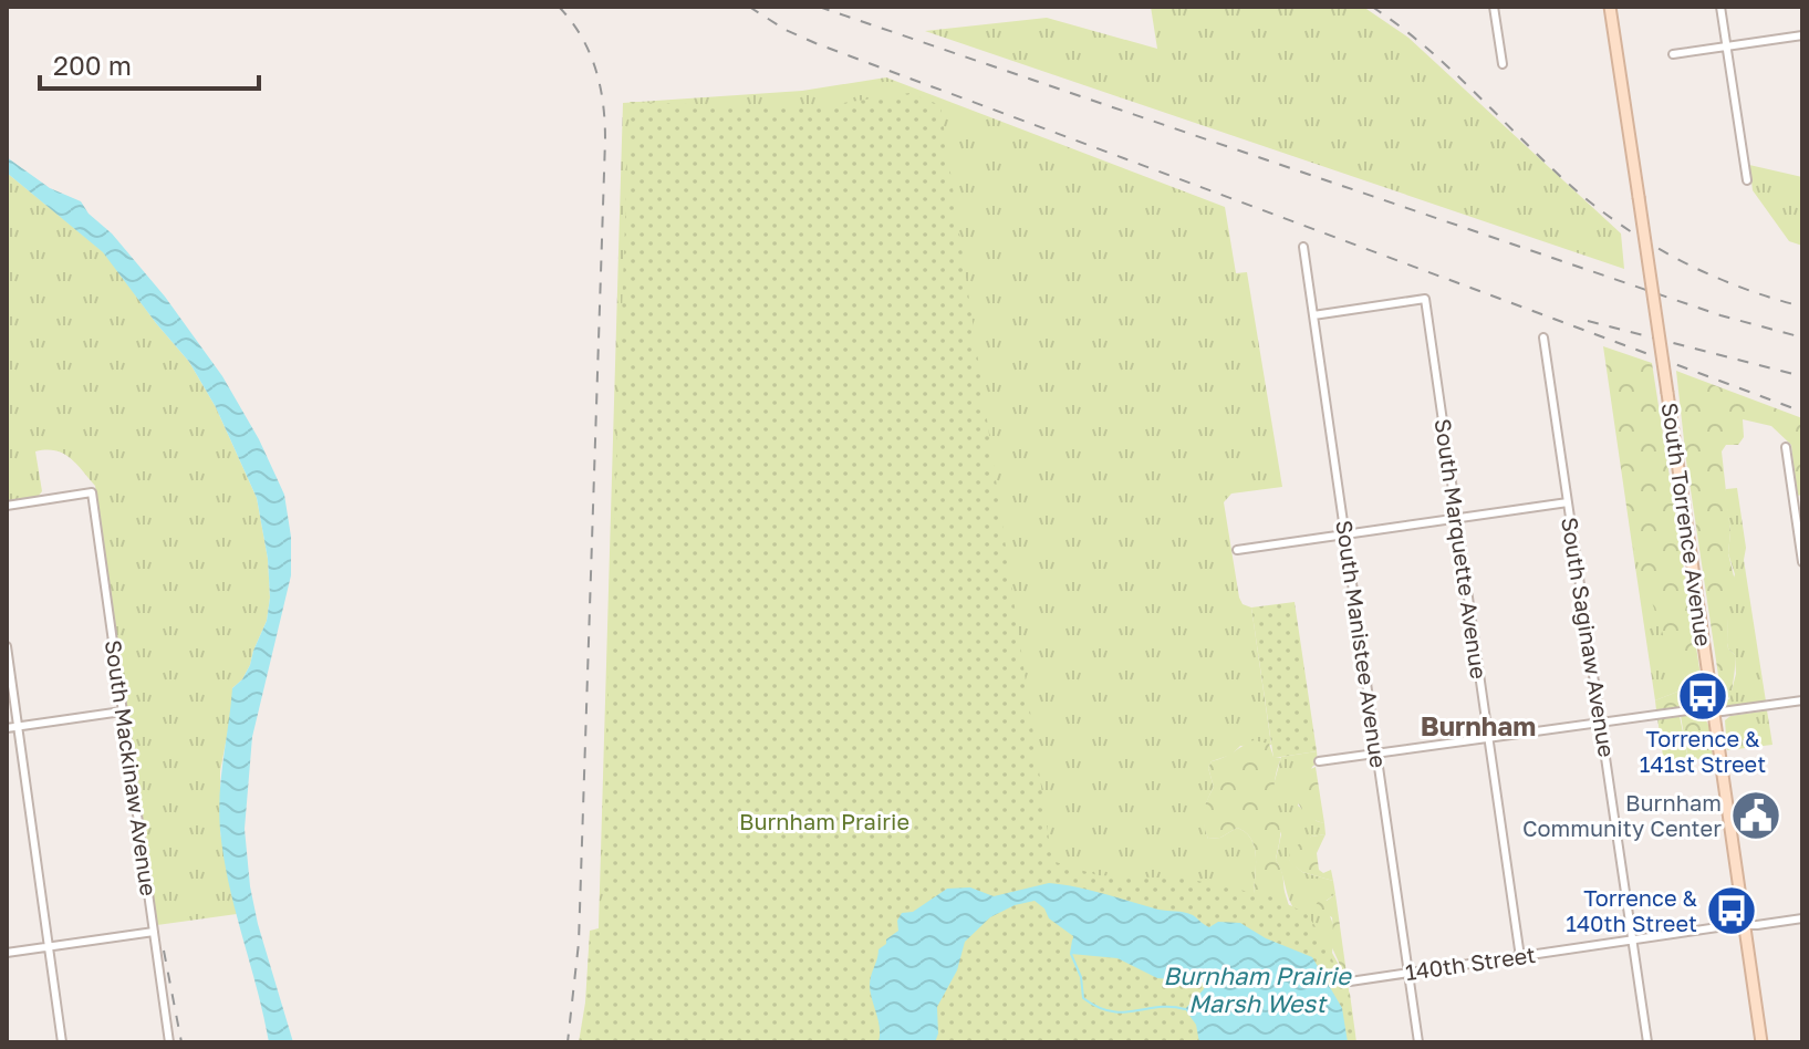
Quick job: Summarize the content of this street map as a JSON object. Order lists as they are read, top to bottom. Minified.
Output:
{"streets":{"main road":["South Torrence Avenue"],"street":["South Marquette Avenue","South Saginaw Avenue","South Manistee Avenue","South Mackinaw Avenue","140th Street"]},"crossings":[["South Torrence Avenue","140th Street"],["South Marquette Avenue","South Manistee Avenue"],["South Marquette Avenue","140th Street"],["South Saginaw Avenue","140th Street"],["South Manistee Avenue","140th Street"]],"districts":["Burnham"],"water":["Burnham Prairie Marsh West"],"parks":["Burnham Prairie"],"places":{"bus stop":["Torrence & 141st Street","Torrence & 140th Street"],"public building":["Burnham Community Center"]},"scale_bar":"200 m"}
